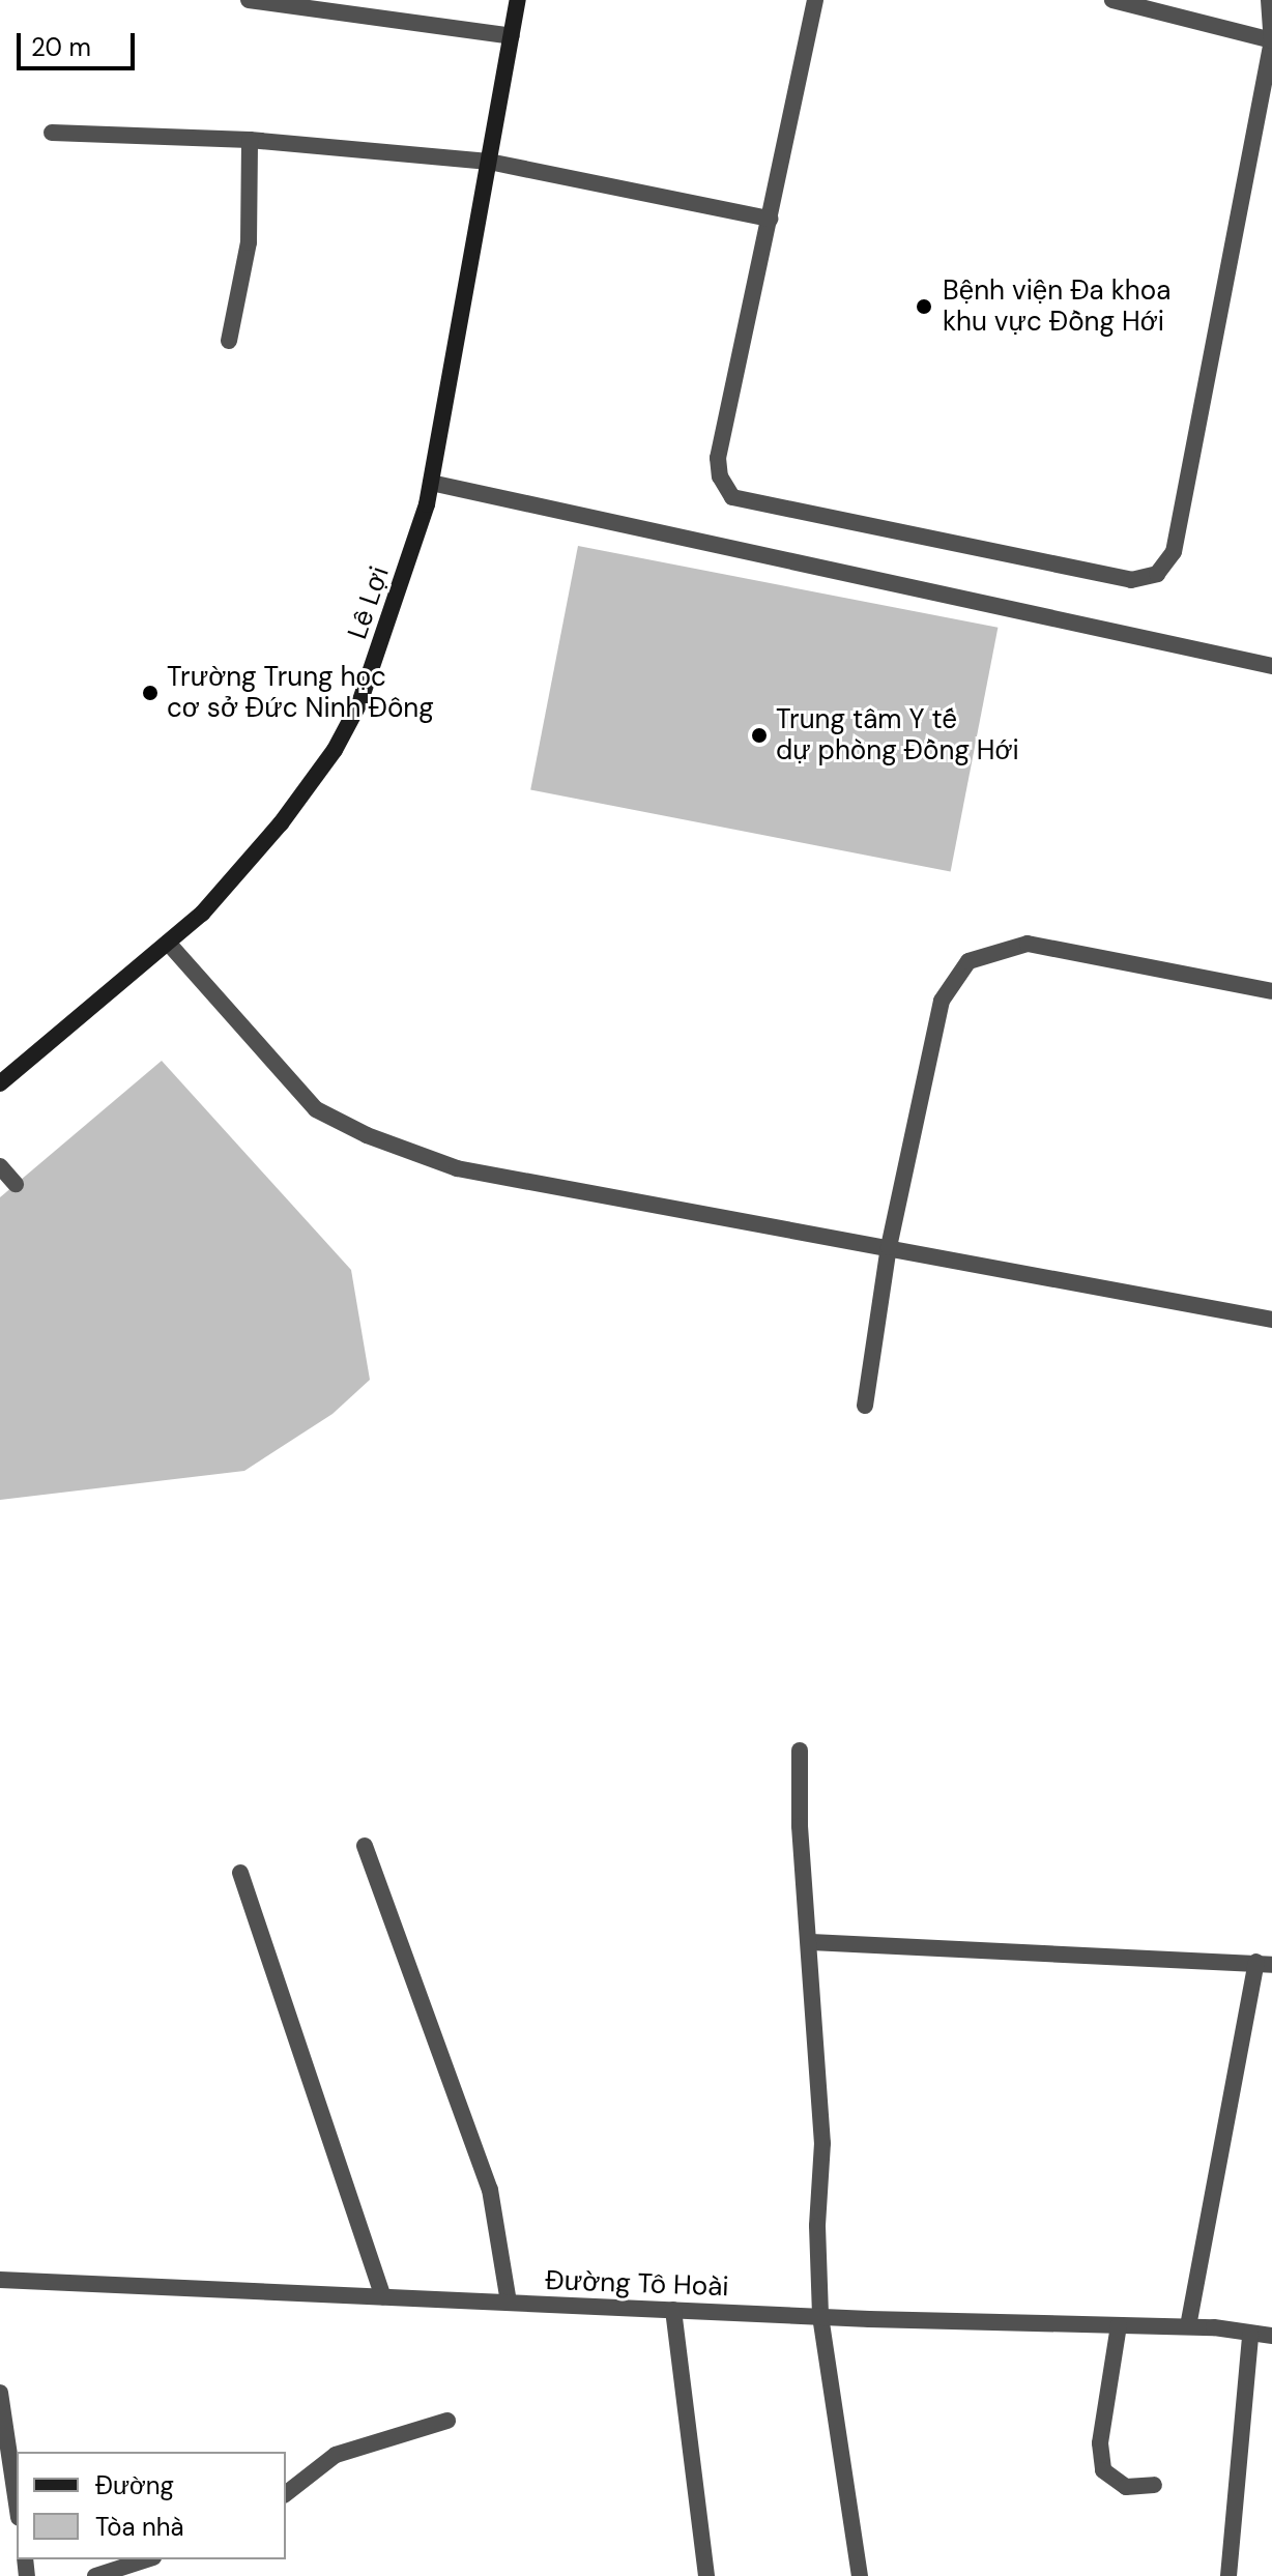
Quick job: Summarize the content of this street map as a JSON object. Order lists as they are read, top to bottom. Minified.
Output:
{"streets":{"main road":["Lê Lợi"],"street":["Đường Tô Hoài"]},"places":["Bệnh viện Đa khoa khu vực Đồng Hới","Trường Trung học cơ sở Đức Ninh Đông","Trung tâm Y tế dự phòng Đồng Hới"],"legend":["Đường","Tòa nhà"],"scale_bar":"20 m"}
